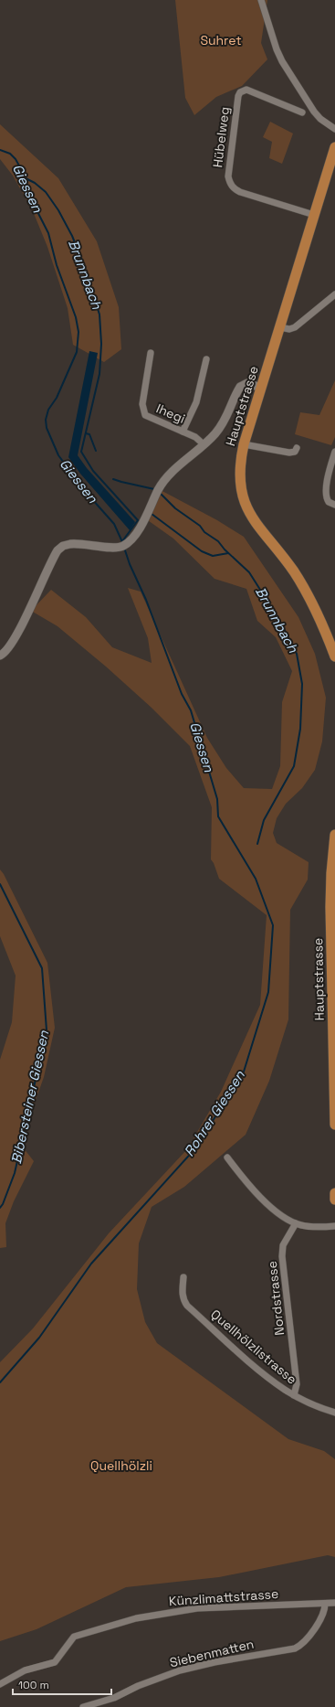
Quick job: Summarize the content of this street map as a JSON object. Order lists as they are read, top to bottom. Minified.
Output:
{"streets":{"main road":["Hauptstrasse"],"street":["Hübelweg","Ihegi","Nordstrasse","Quellhölzlistrasse","Künzlimattstrasse","Siebenmatten"]},"crossings":[["Hübelweg","Hauptstrasse"],["Nordstrasse","Quellhölzlistrasse"],["Künzlimattstrasse","Siebenmatten"]],"water":["Giessen","Brunnbach","Bibersteiner Giessen","Rohrer Giessen"],"parks":["Suhret","Quellhölzli"],"scale_bar":"100 m"}
